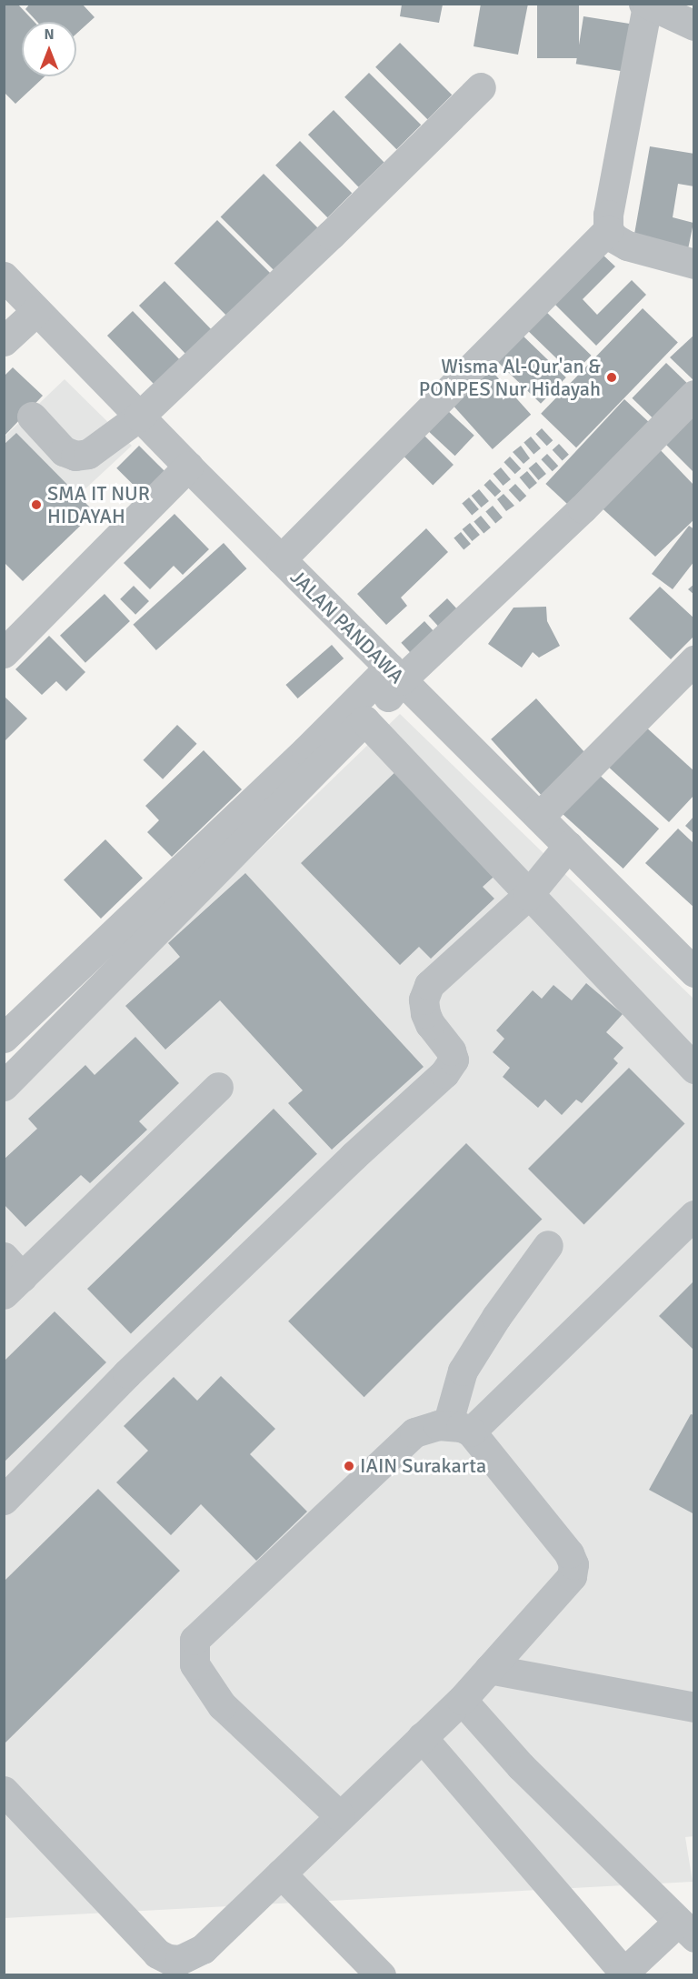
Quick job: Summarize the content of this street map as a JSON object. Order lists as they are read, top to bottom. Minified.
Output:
{"streets":{"street":["JALAN PANDAWA"]},"places":["Wisma Al-Qur'an & PONPES Nur Hidayah","SMA IT NUR HIDAYAH","IAIN Surakarta"],"north":"top"}
